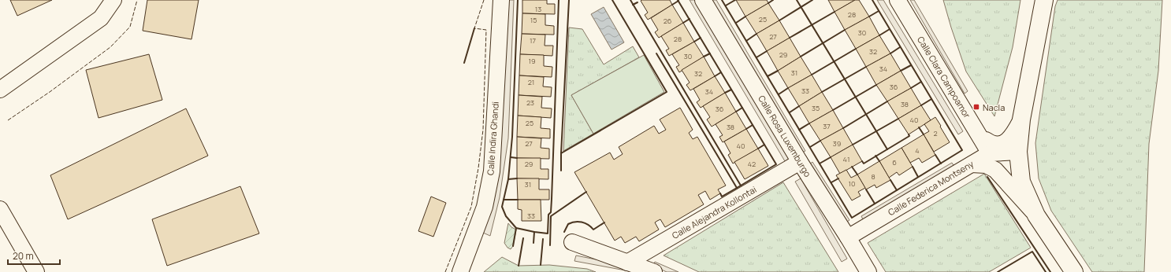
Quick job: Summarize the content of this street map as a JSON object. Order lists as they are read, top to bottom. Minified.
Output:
{"streets":{"street":["Calle Clara Campoamor","Calle Rosa Luxemburgo","Calle Indira Ghandi","Calle Federica Montseny","Calle Alejandra Kollontai"]},"crossings":[["Calle Clara Campoamor","Calle Federica Montseny"],["Calle Rosa Luxemburgo","Calle Federica Montseny"],["Calle Rosa Luxemburgo","Calle Alejandra Kollontai"]],"places":{"transit":["Nacla"]},"house_numbers":["13","28","25","15","26","30","27","28","17","32","29","30","19","34","31","32","21","36","33","34","23","38","35","36","40","25","37","38","2","27","39","40","4","41","6","29","42","8","10","31","33"],"scale_bar":"20 m"}
